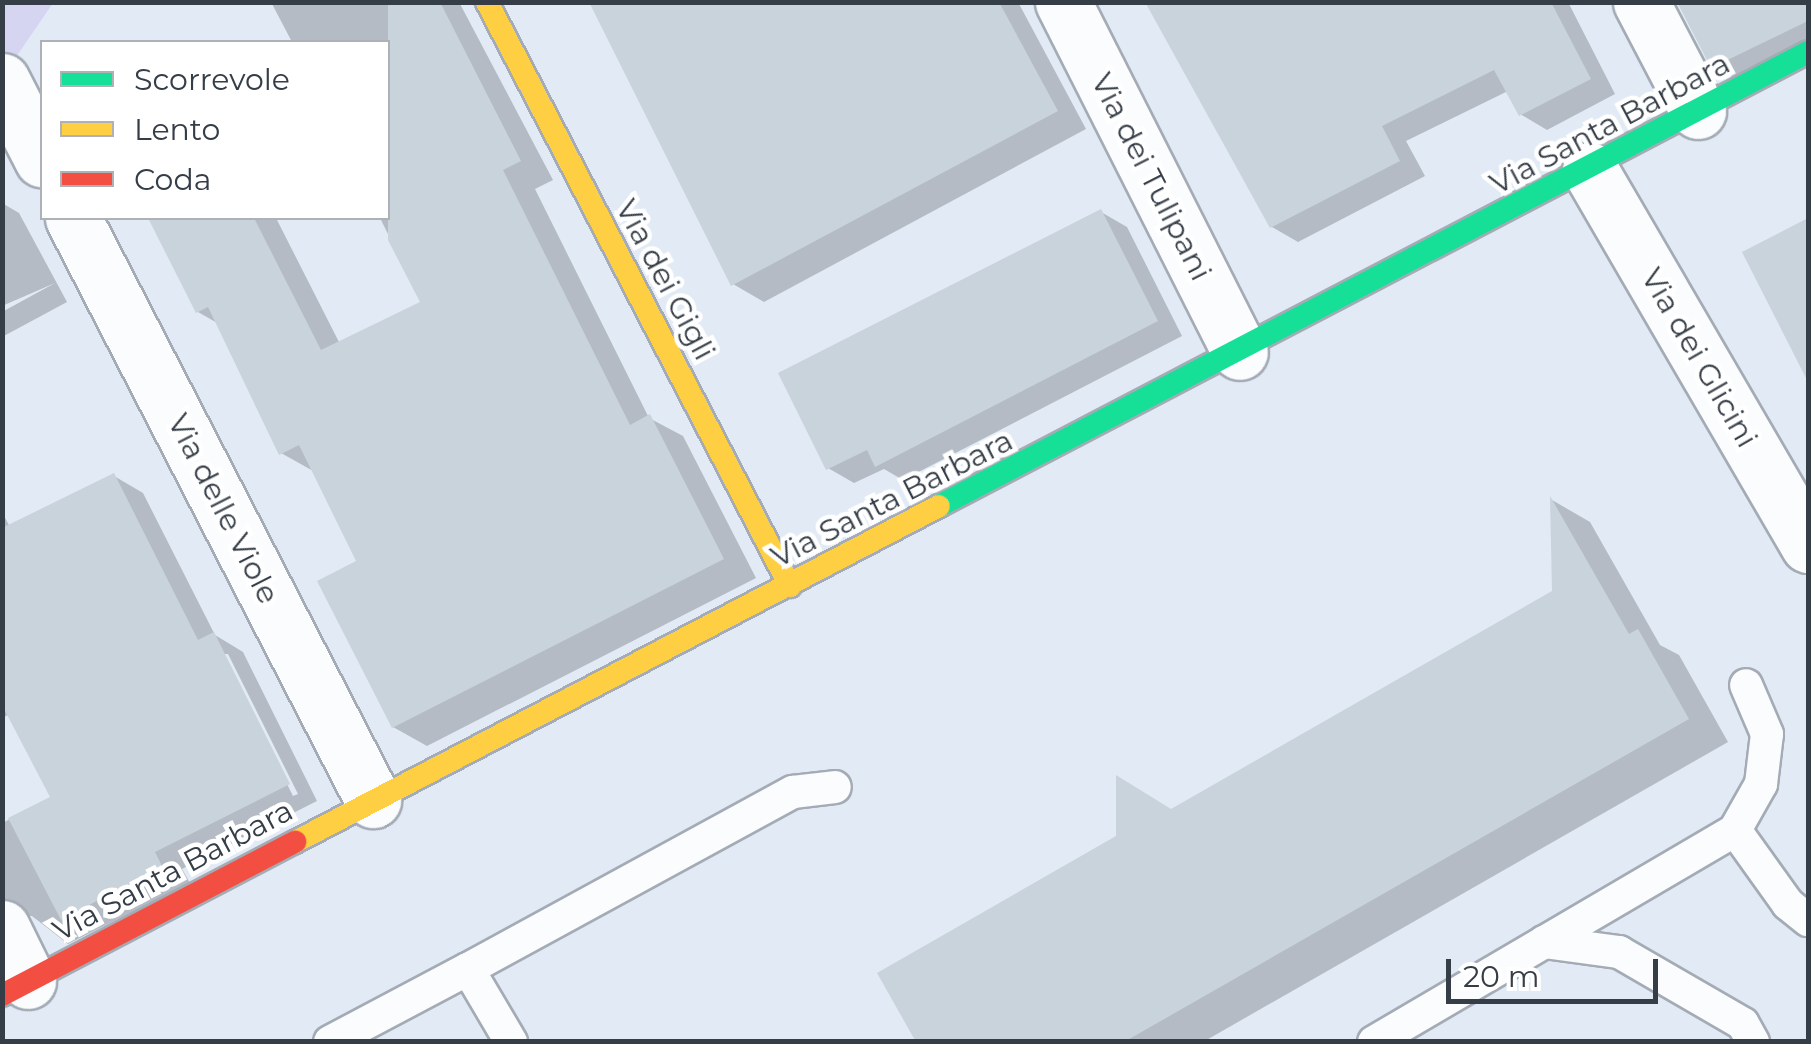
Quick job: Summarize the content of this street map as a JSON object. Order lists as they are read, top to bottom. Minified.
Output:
{"streets":{"street":["Via Santa Barbara","Via dei Tulipani","Via dei Gigli","Via dei Glicini","Via delle Viole"]},"crossings":[["Via Santa Barbara","Via dei Tulipani"],["Via Santa Barbara","Via dei Gigli"],["Via Santa Barbara","Via dei Glicini"],["Via Santa Barbara","Via delle Viole"]],"legend":["Scorrevole","Lento","Coda"],"scale_bar":"20 m"}
